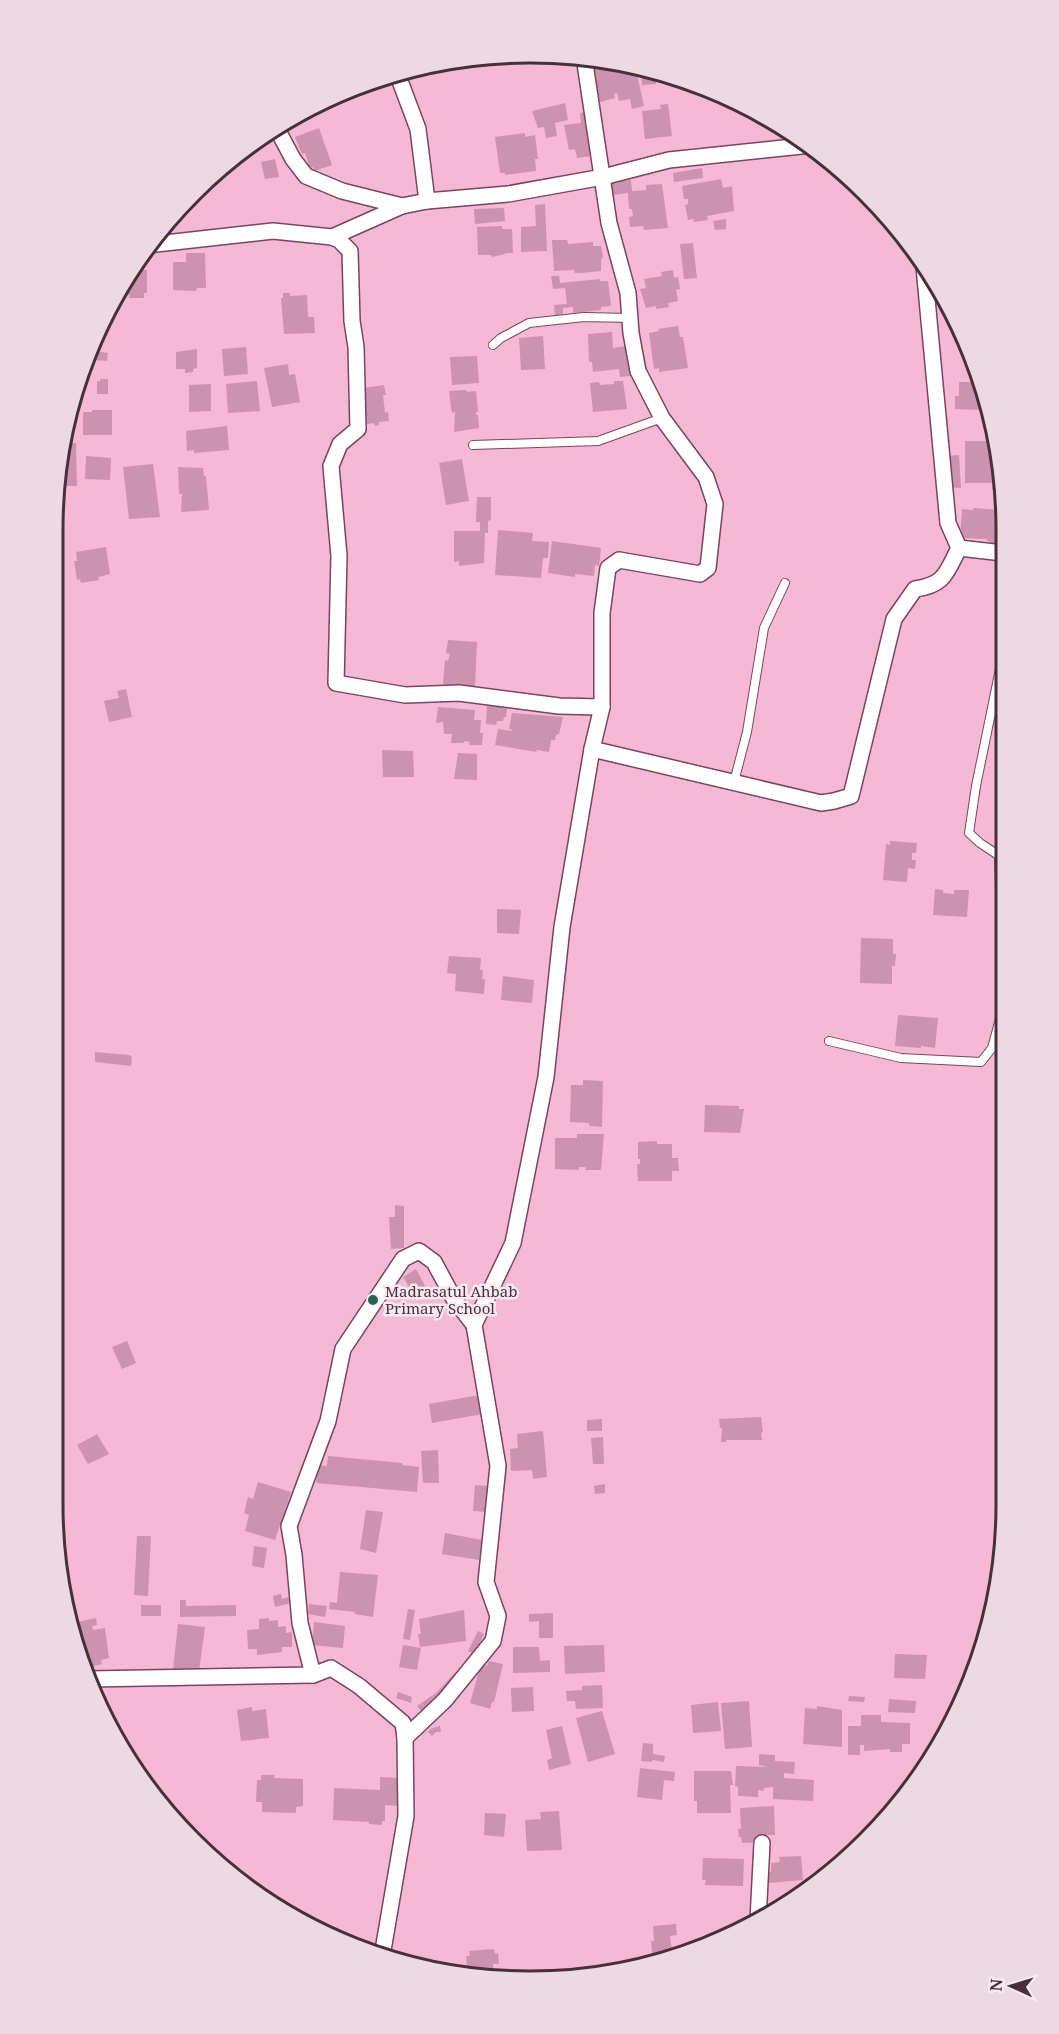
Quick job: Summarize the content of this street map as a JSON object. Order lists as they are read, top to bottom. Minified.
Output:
{"places":["Madrasatul Ahbab Primary School"],"north":"left"}
